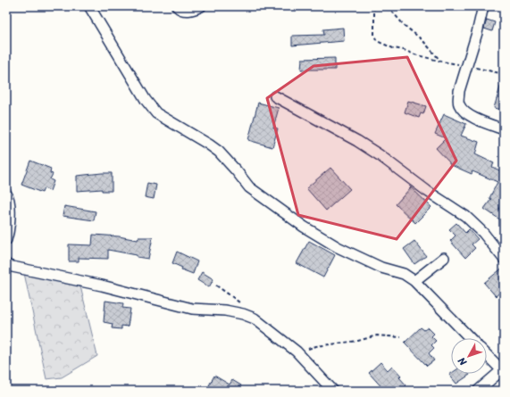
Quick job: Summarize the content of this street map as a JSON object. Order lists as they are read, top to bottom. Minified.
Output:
{"north":"bottom left"}
